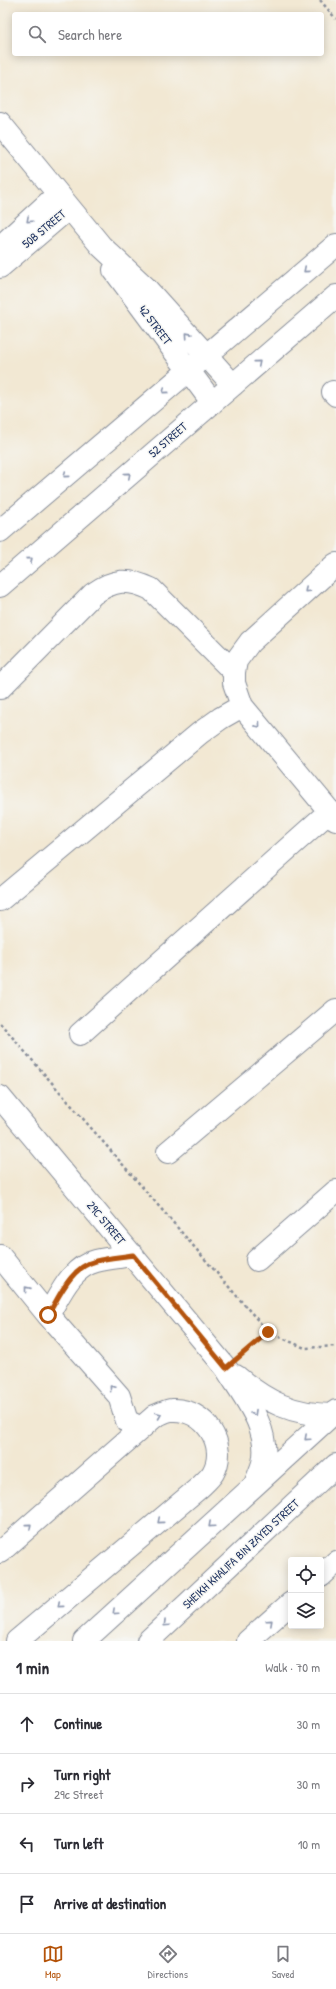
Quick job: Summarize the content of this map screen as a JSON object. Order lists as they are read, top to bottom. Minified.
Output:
{"streets":{"street":["50B STREET","42 STREET","52 STREET","29C STREET","SHEIKH KHALIFA BIN ZAYED STREET"]},"crossings":[["50B STREET","42 STREET"],["42 STREET","52 STREET"]],"page":{"search":"Search here","heading":["1 min","Walk · 70 m"],"list":[["Continue","30 m"],["Turn right","29c Street","30 m"],["Turn left","10 m"],"Arrive at destination"],"nav":["Map","Directions","Saved"]}}
